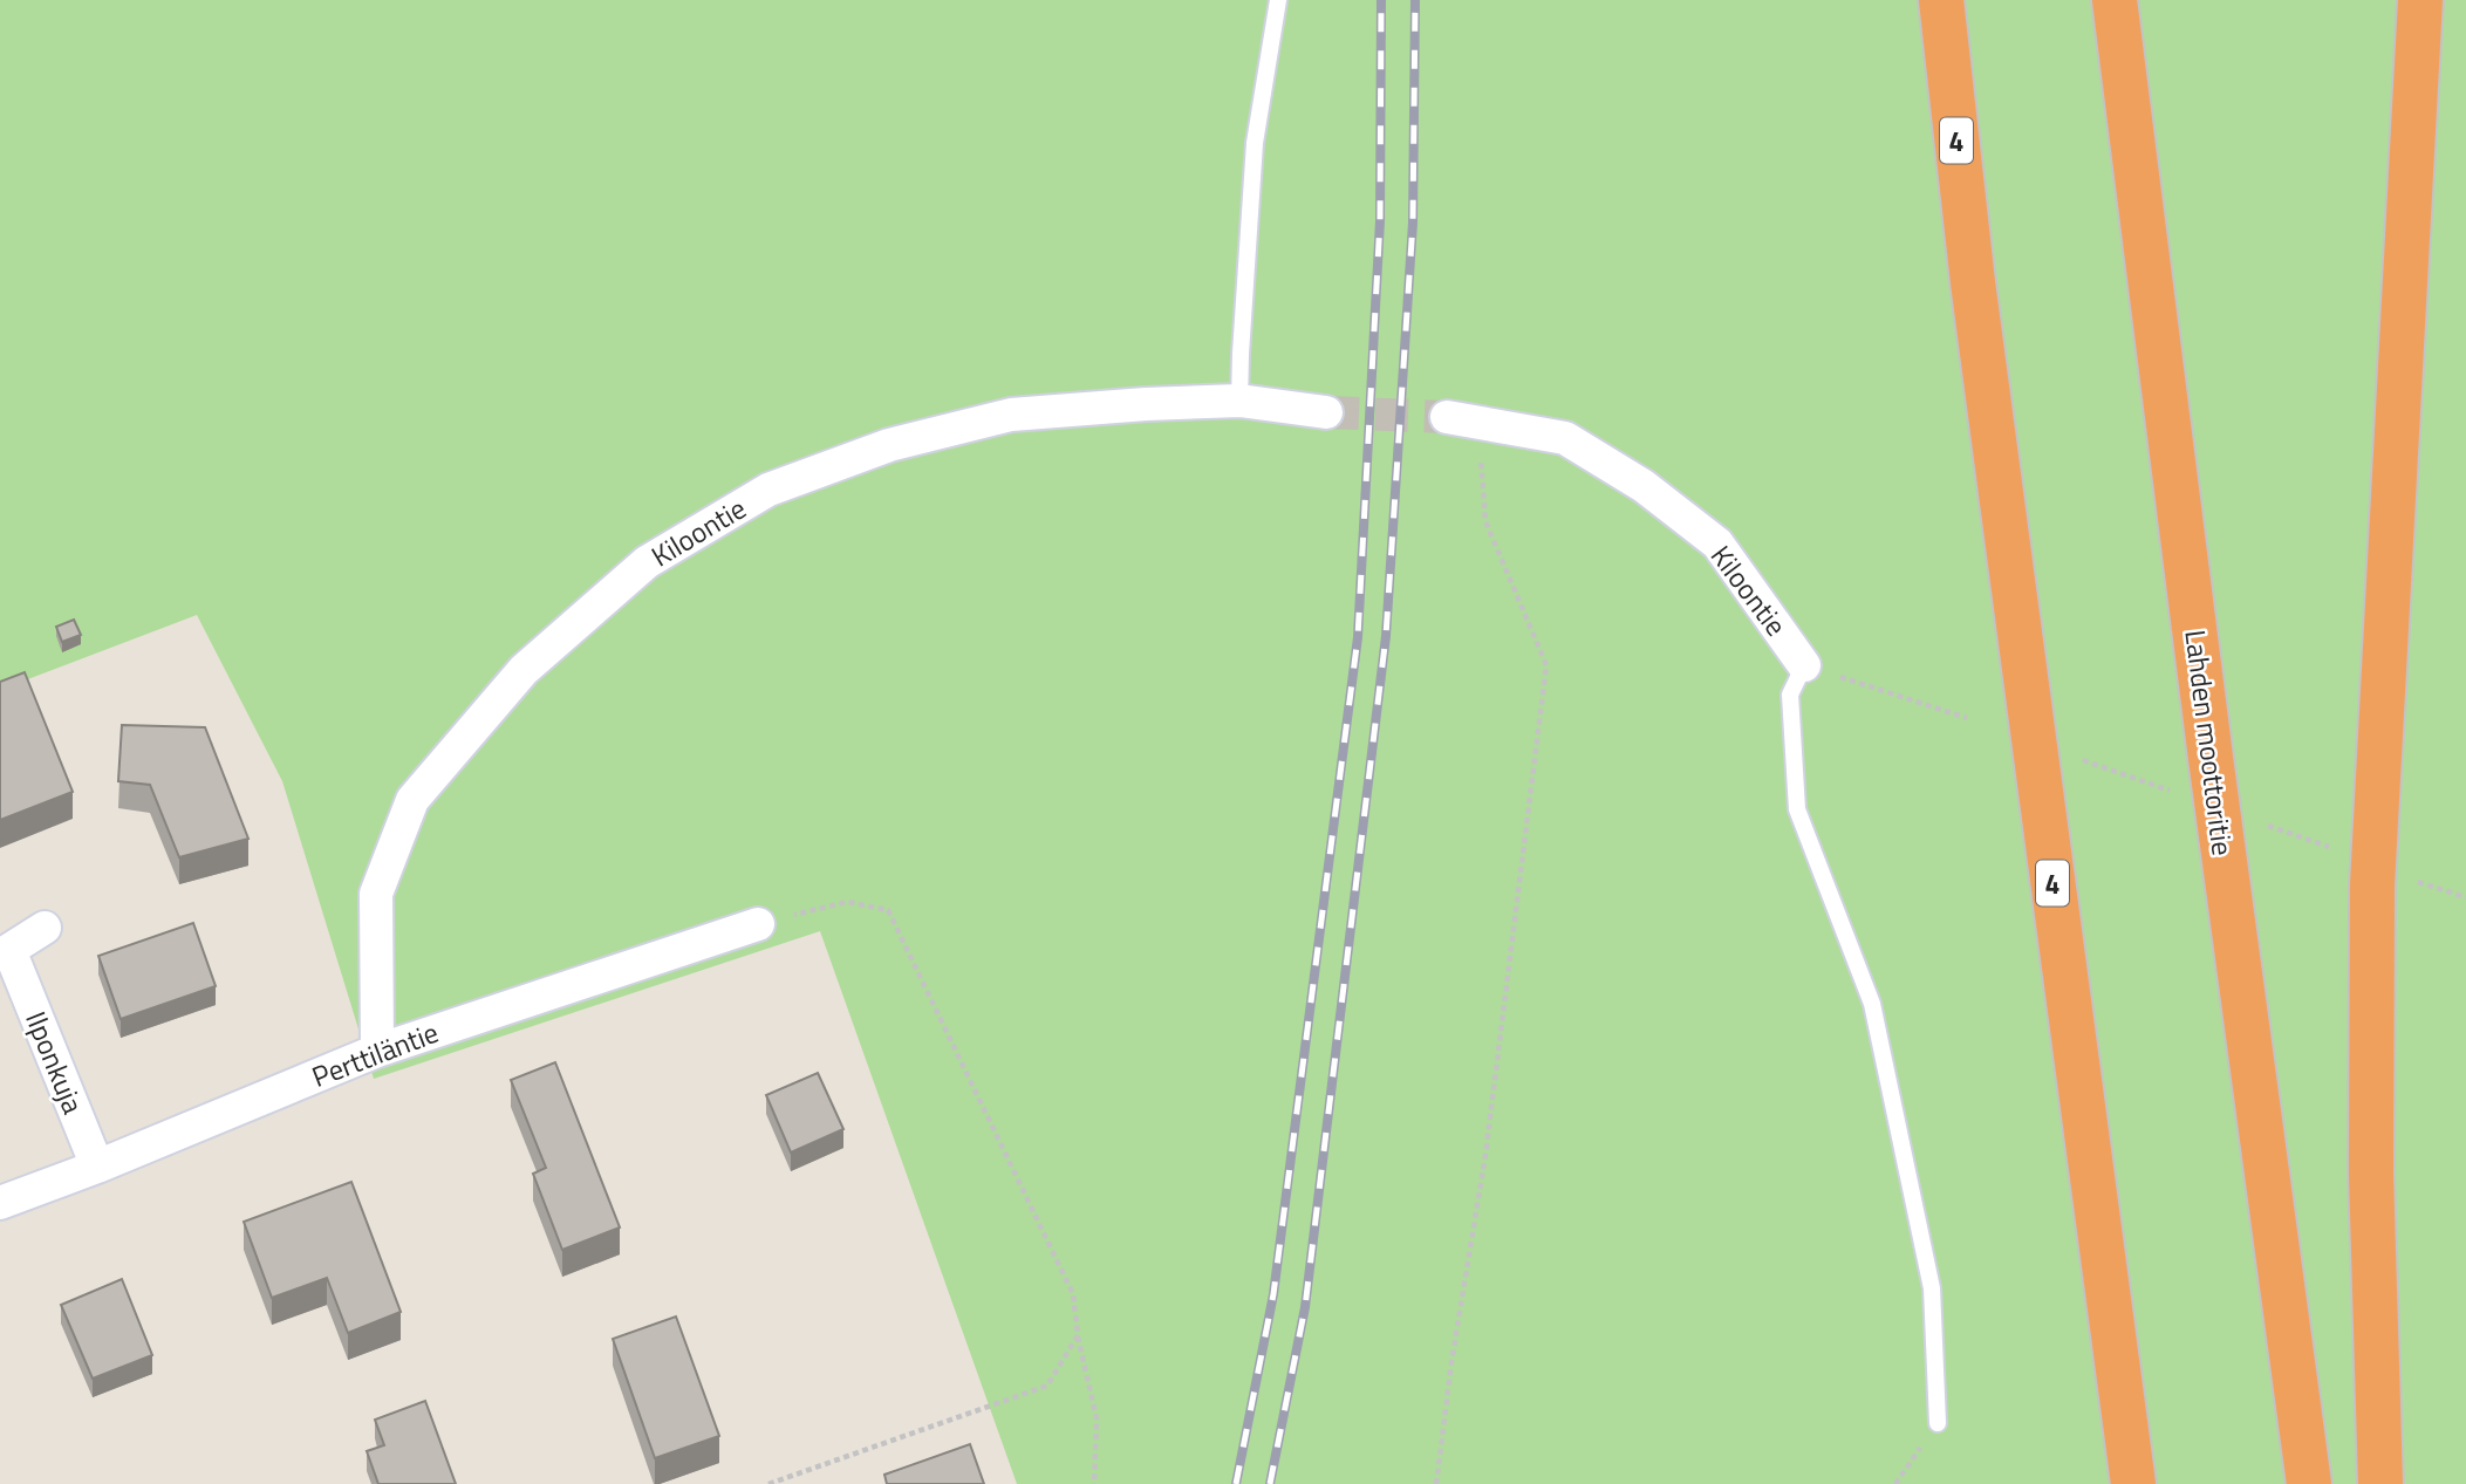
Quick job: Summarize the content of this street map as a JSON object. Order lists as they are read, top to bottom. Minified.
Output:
{"streets":{"highway":["4","Lahden moottoritie"],"street":["Kiloontie","Perttiläntie","Ilponkuja"]},"crossings":[["Kiloontie","Perttiläntie"],["Perttiläntie","Ilponkuja"]]}
